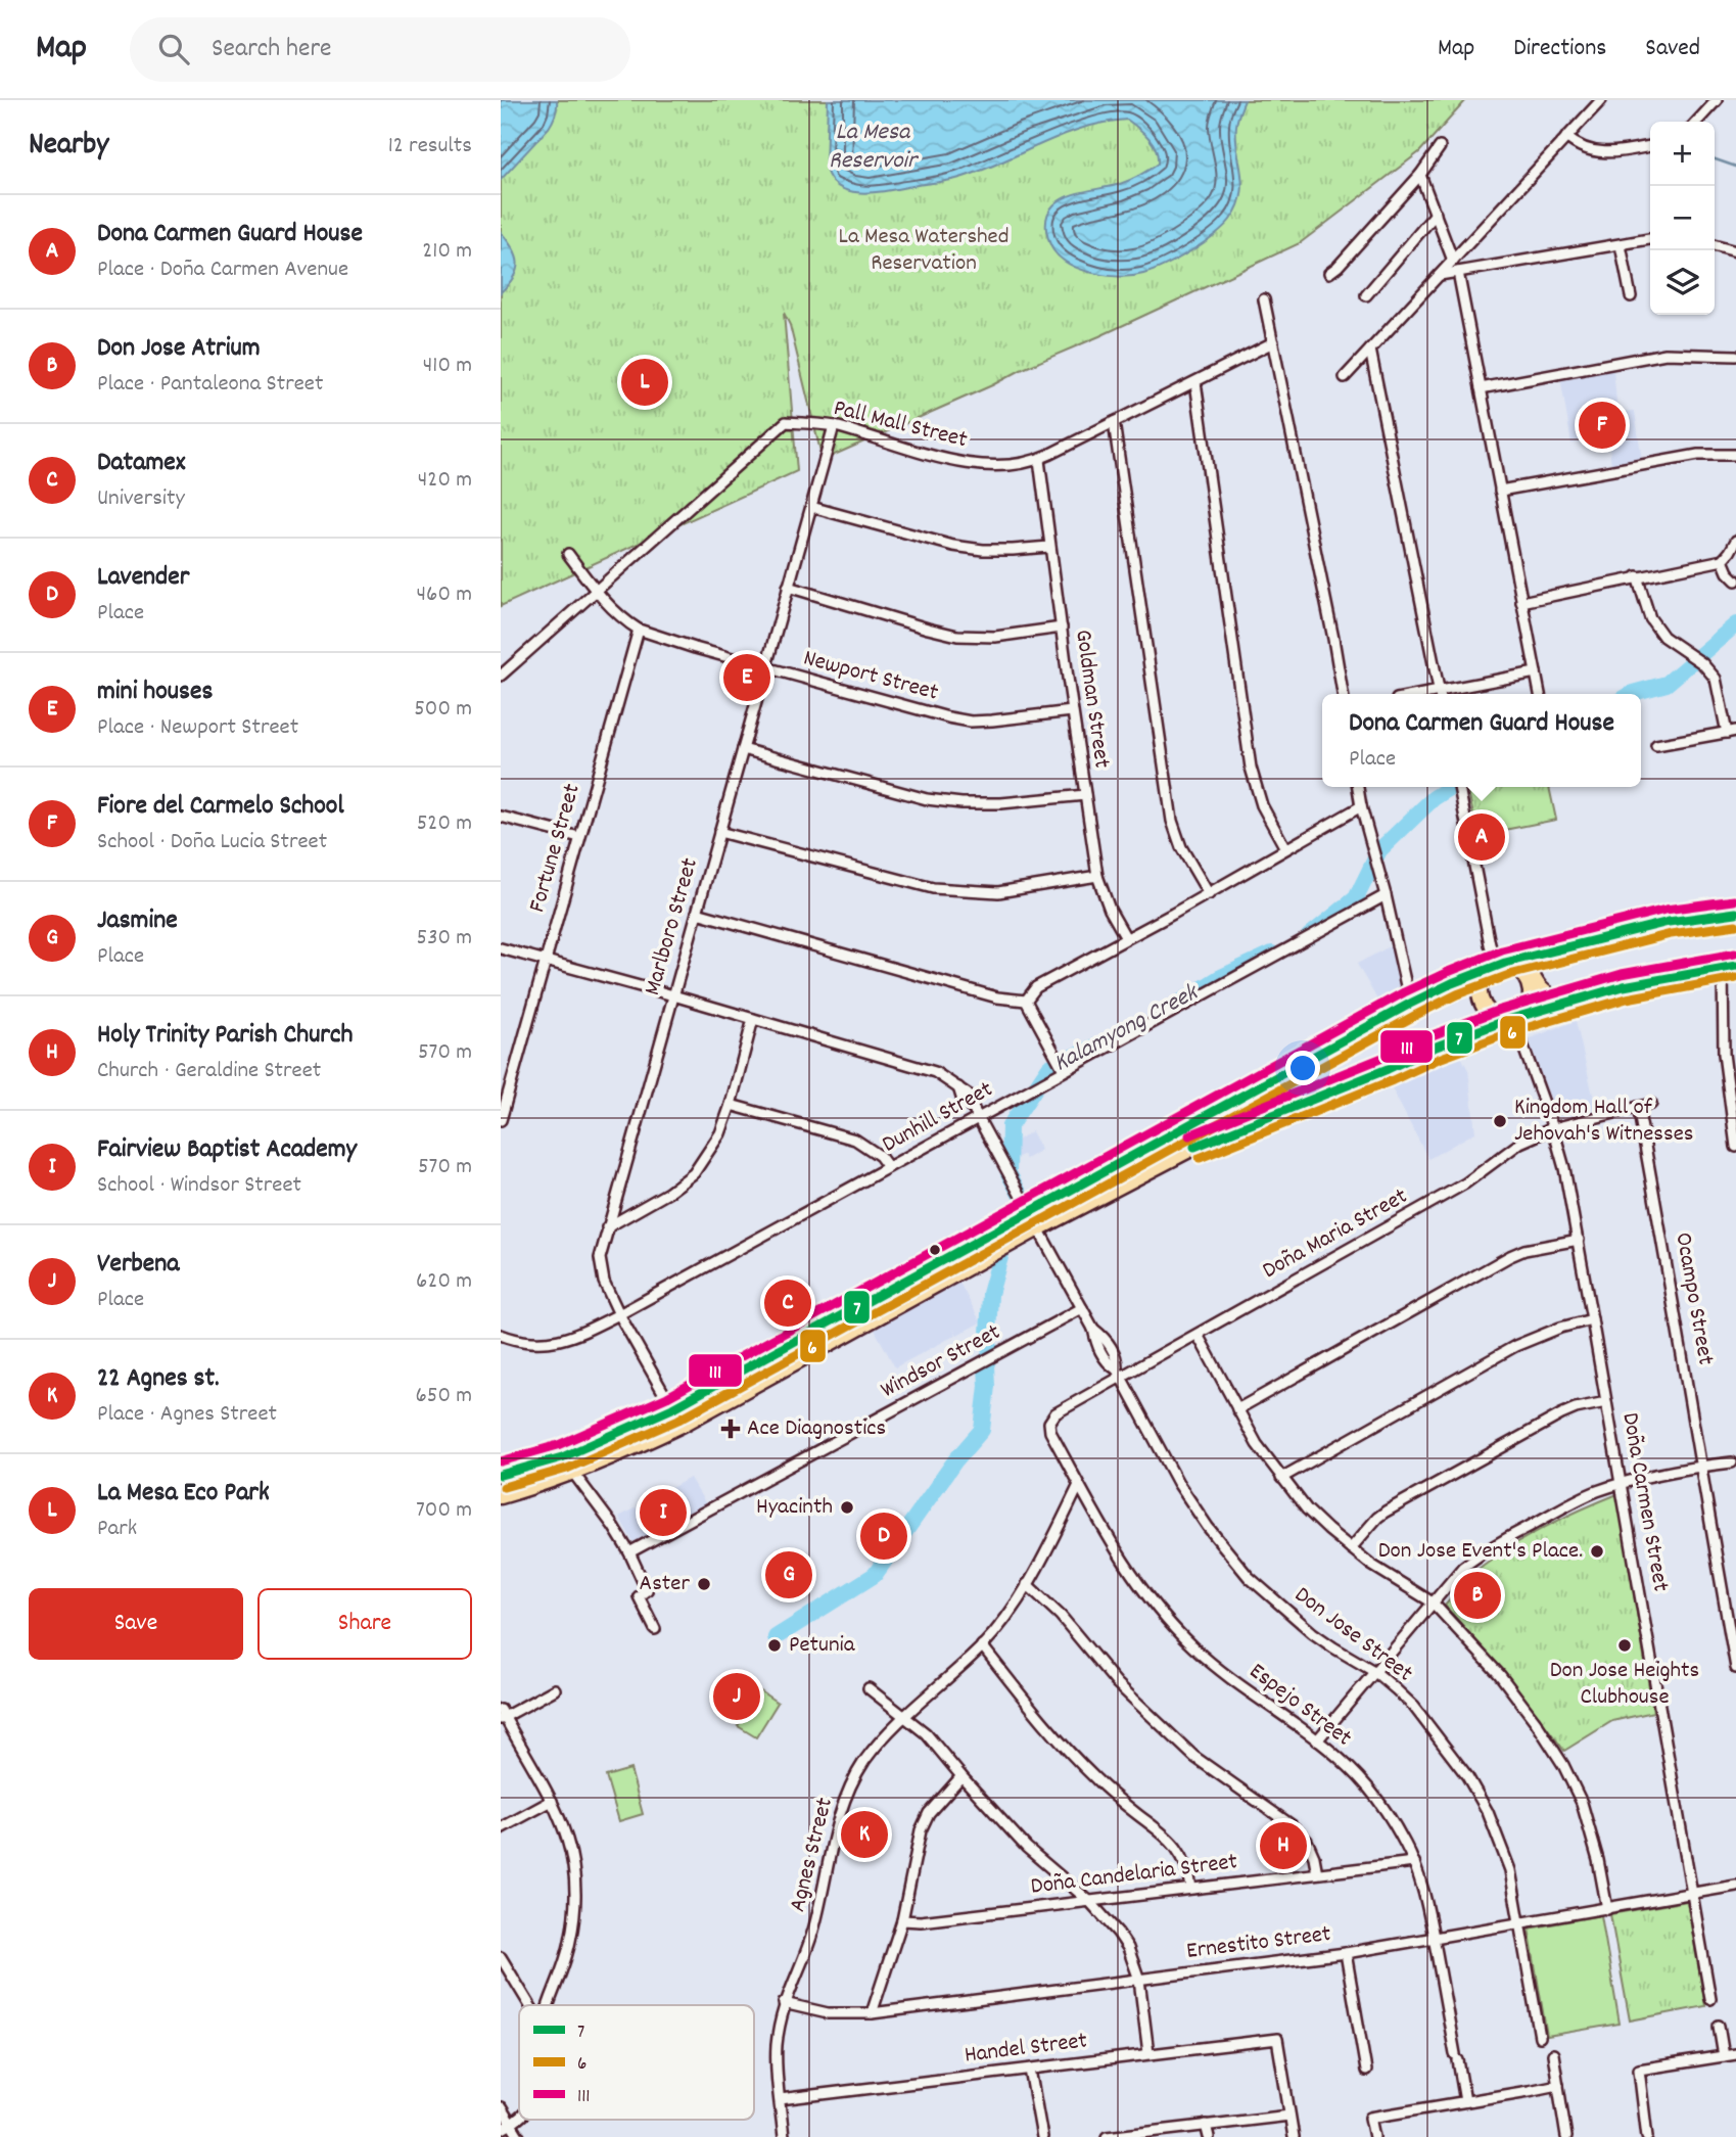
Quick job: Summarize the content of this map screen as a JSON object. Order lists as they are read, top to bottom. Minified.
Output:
{"streets":{"street":["Pall Mall Street","Newport Street","Goldman Street","Fortune Street","Marlboro Street","Dunhill Street","Doña Maria Street","Ocampo Street","Windsor Street","Doña Carmen Street","Don Jose Street","Espejo Street","Agnes Street","Doña Candelaria Street","Ernestito Street","Handel Street"]},"crossings":[["Pall Mall Street","Newport Street"],["Pall Mall Street","Goldman Street"],["Pall Mall Street","Marlboro Street"],["Newport Street","Goldman Street"],["Newport Street","Fortune Street"],["Newport Street","Marlboro Street"],["Marlboro Street","Dunhill Street"],["Doña Maria Street","Ocampo Street"],["Doña Maria Street","Doña Carmen Street"],["Doña Maria Street","Don Jose Street"],["Doña Maria Street","Espejo Street"],["Windsor Street","Don Jose Street"],["Doña Carmen Street","Ernestito Street"],["Don Jose Street","Ernestito Street"],["Espejo Street","Agnes Street"],["Espejo Street","Doña Candelaria Street"],["Espejo Street","Ernestito Street"],["Agnes Street","Ernestito Street"],["Agnes Street","Handel Street"]],"water":["La Mesa Reservoir","Kalamyong Creek"],"parks":["La Mesa Watershed Reservation"],"places":{"other":["Kingdom Hall of Jehovah's Witnesses","Hyacinth","Don Jose Event's Place.","Aster","Petunia","Don Jose Heights Clubhouse"],"health":["Ace Diagnostics"]},"lines":["transit line 111","transit line 7","transit line 6"],"legend":["7","6","111"],"page":{"header":"Map","search":"Search here","nav":["Map","Directions","Saved"],"heading":["Nearby","12 results"],"map_buttons":["+","−"],"list":[{"mark":"A","name":"Dona Carmen Guard House","note":"Place · Doña Carmen Avenue","value":"210 m"},{"mark":"B","name":"Don Jose Atrium","note":"Place · Pantaleona Street","value":"410 m"},{"mark":"C","name":"Datamex","note":"University","value":"420 m"},{"mark":"D","name":"Lavender","note":"Place","value":"460 m"},{"mark":"E","name":"mini houses","note":"Place · Newport Street","value":"500 m"},{"mark":"F","name":"Fiore del Carmelo School","note":"School · Doña Lucia Street","value":"520 m"},{"mark":"G","name":"Jasmine","note":"Place","value":"530 m"},{"mark":"H","name":"Holy Trinity Parish Church","note":"Church · Geraldine Street","value":"570 m"},{"mark":"I","name":"Fairview Baptist Academy","note":"School · Windsor Street","value":"570 m"},{"mark":"J","name":"Verbena","note":"Place","value":"620 m"},{"mark":"K","name":"22 Agnes st.","note":"Place · Agnes Street","value":"650 m"},{"mark":"L","name":"La Mesa Eco Park","note":"Park","value":"700 m"}],"pins":["L","F","E","A","C","I","D","G","B","J","K","H"],"popup":["Dona Carmen Guard House","Place"],"buttons":["Save","Share"]}}
